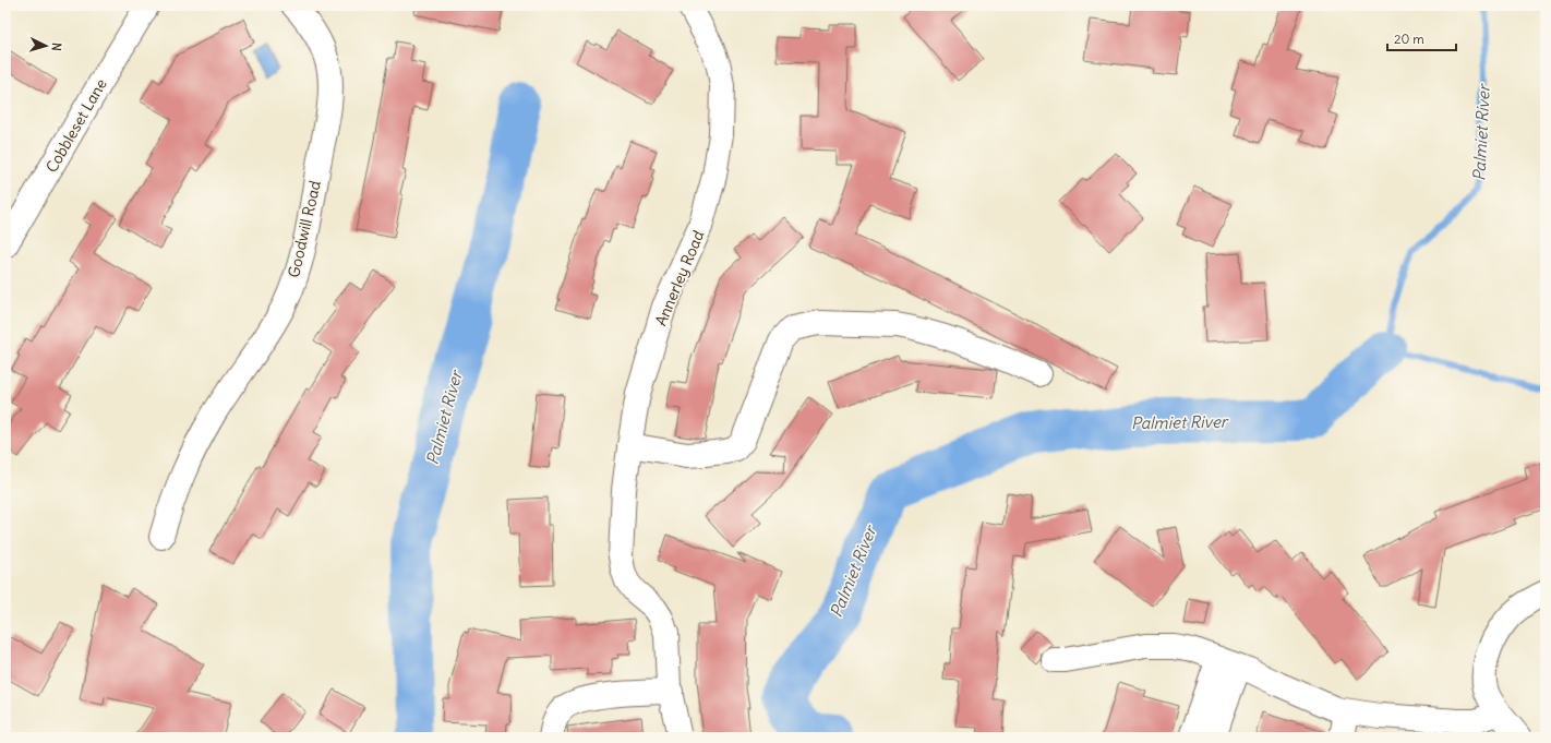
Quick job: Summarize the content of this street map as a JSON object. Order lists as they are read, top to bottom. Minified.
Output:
{"streets":{"street":["Cobbleset Lane","Goodwill Road","Annerley Road"]},"water":["Palmiet River"],"scale_bar":"20 m","north":"right"}
